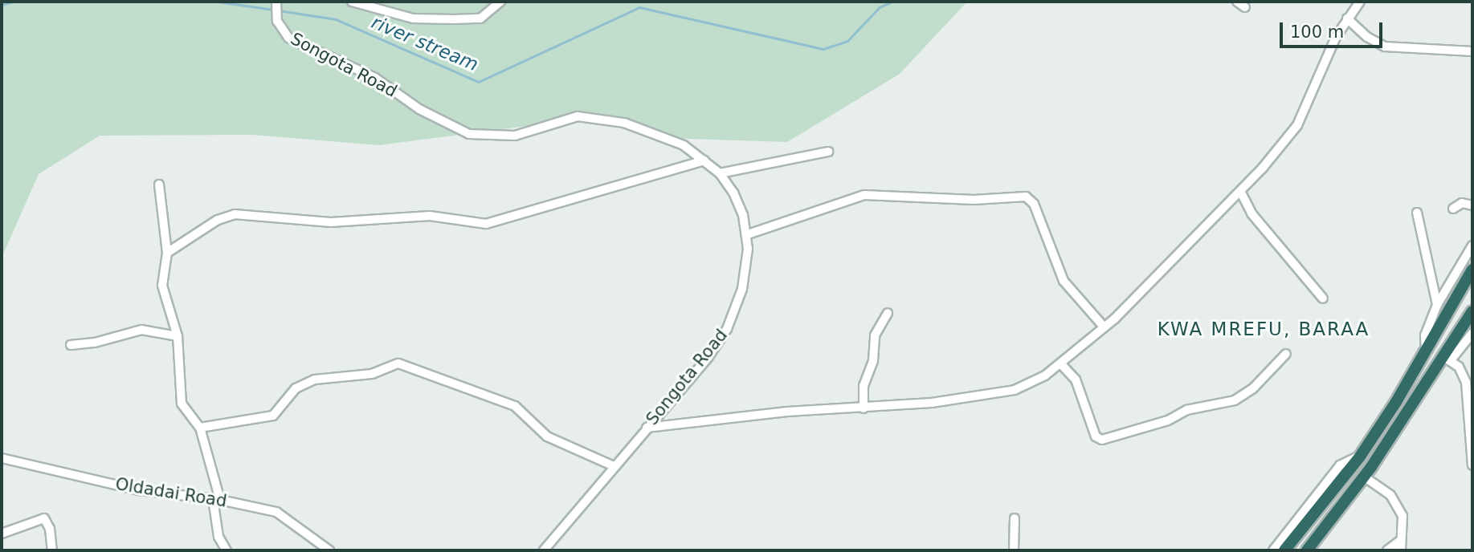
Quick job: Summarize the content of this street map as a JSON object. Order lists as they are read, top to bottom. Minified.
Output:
{"streets":{"street":["Songota Road","Oldadai Road"]},"districts":["KWA MREFU, BARAA"],"water":["river stream"],"scale_bar":"100 m"}
